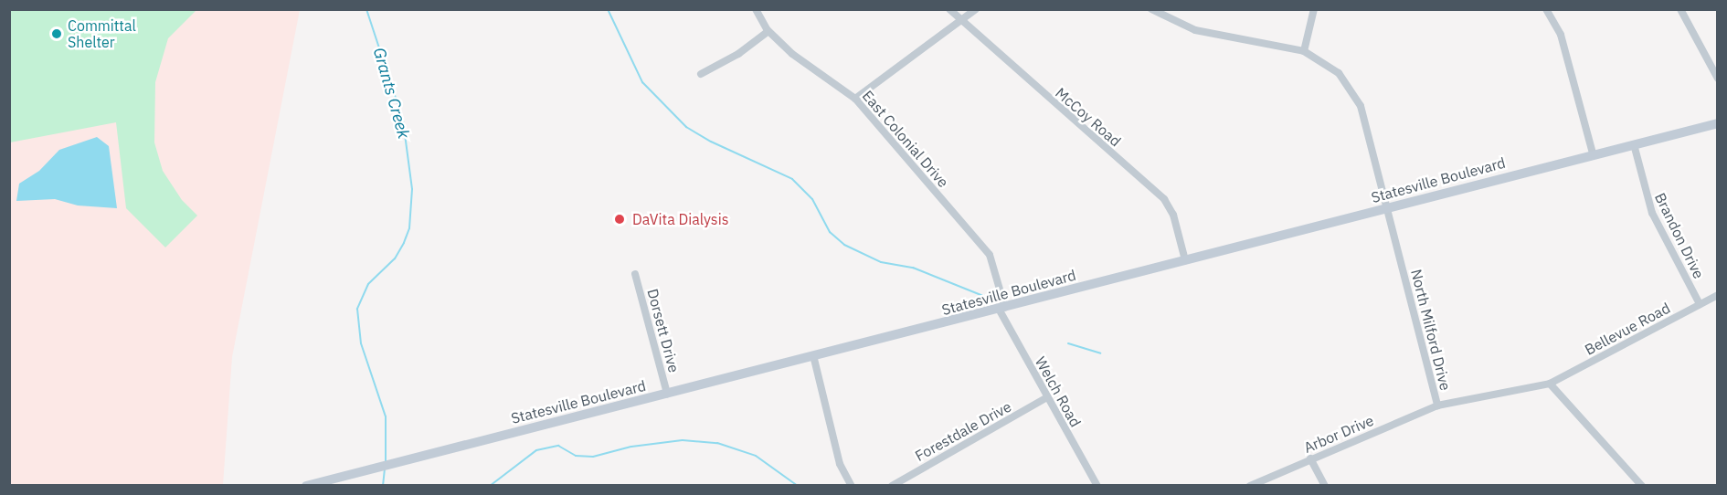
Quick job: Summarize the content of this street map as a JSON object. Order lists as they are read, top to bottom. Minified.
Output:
{"streets":{"main road":["Statesville Boulevard"],"street":["McCoy Road","East Colonial Drive","Brandon Drive","Bellevue Road","North Milford Drive","Dorsett Drive","Welch Road","Forestdale Drive","Arbor Drive"]},"crossings":[["McCoy Road","Statesville Boulevard"],["East Colonial Drive","Statesville Boulevard"],["East Colonial Drive","Welch Road"],["Statesville Boulevard","Brandon Drive"],["Statesville Boulevard","North Milford Drive"],["Statesville Boulevard","Dorsett Drive"],["Statesville Boulevard","Welch Road"],["Brandon Drive","Bellevue Road"],["Bellevue Road","North Milford Drive"],["North Milford Drive","Arbor Drive"],["Welch Road","Forestdale Drive"]],"water":["Grants Creek"],"places":["Committal Shelter","DaVita Dialysis"]}
